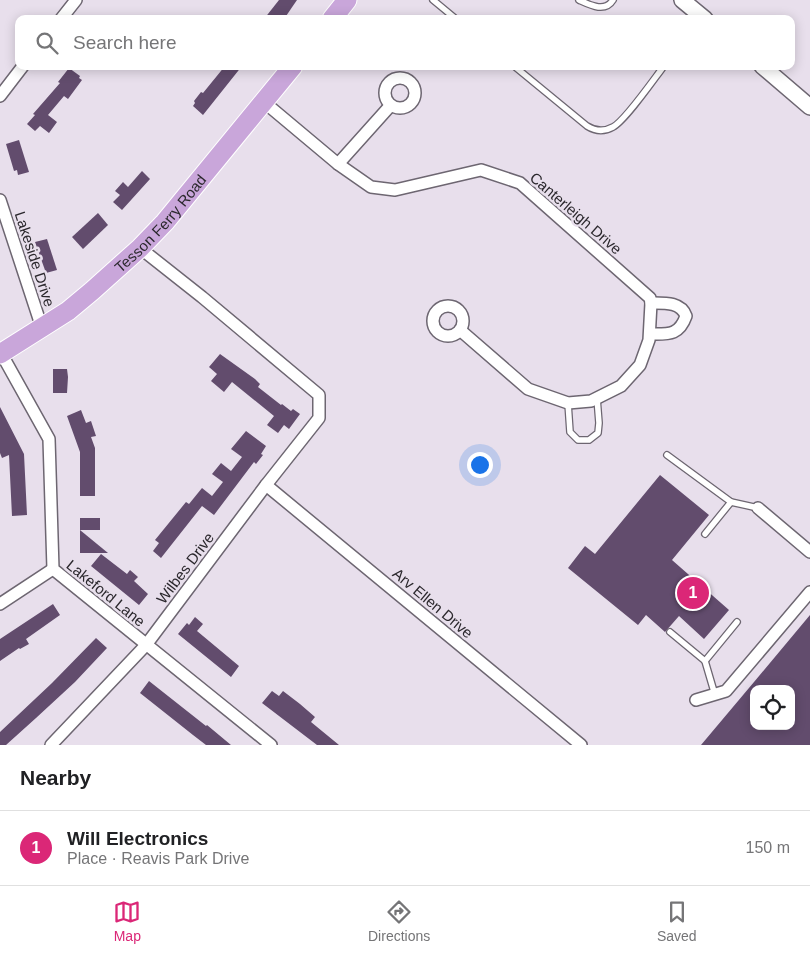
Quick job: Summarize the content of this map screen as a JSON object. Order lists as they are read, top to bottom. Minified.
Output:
{"streets":{"main road":["Tesson Ferry Road"],"street":["Canterleigh Drive","Lakeside Drive","Wilbes Drive","Lakeford Lane","Arv Ellen Drive"]},"crossings":[["Canterleigh Drive","Tesson Ferry Road"],["Tesson Ferry Road","Lakeside Drive"],["Tesson Ferry Road","Wilbes Drive"],["Tesson Ferry Road","Lakeford Lane"],["Wilbes Drive","Lakeford Lane"],["Wilbes Drive","Arv Ellen Drive"]],"page":{"search":"Search here","pins":"1","heading":"Nearby","list":[{"mark":"1","name":"Will Electronics","note":"Place · Reavis Park Drive","value":"150 m"}],"nav":["Map","Directions","Saved"]}}
